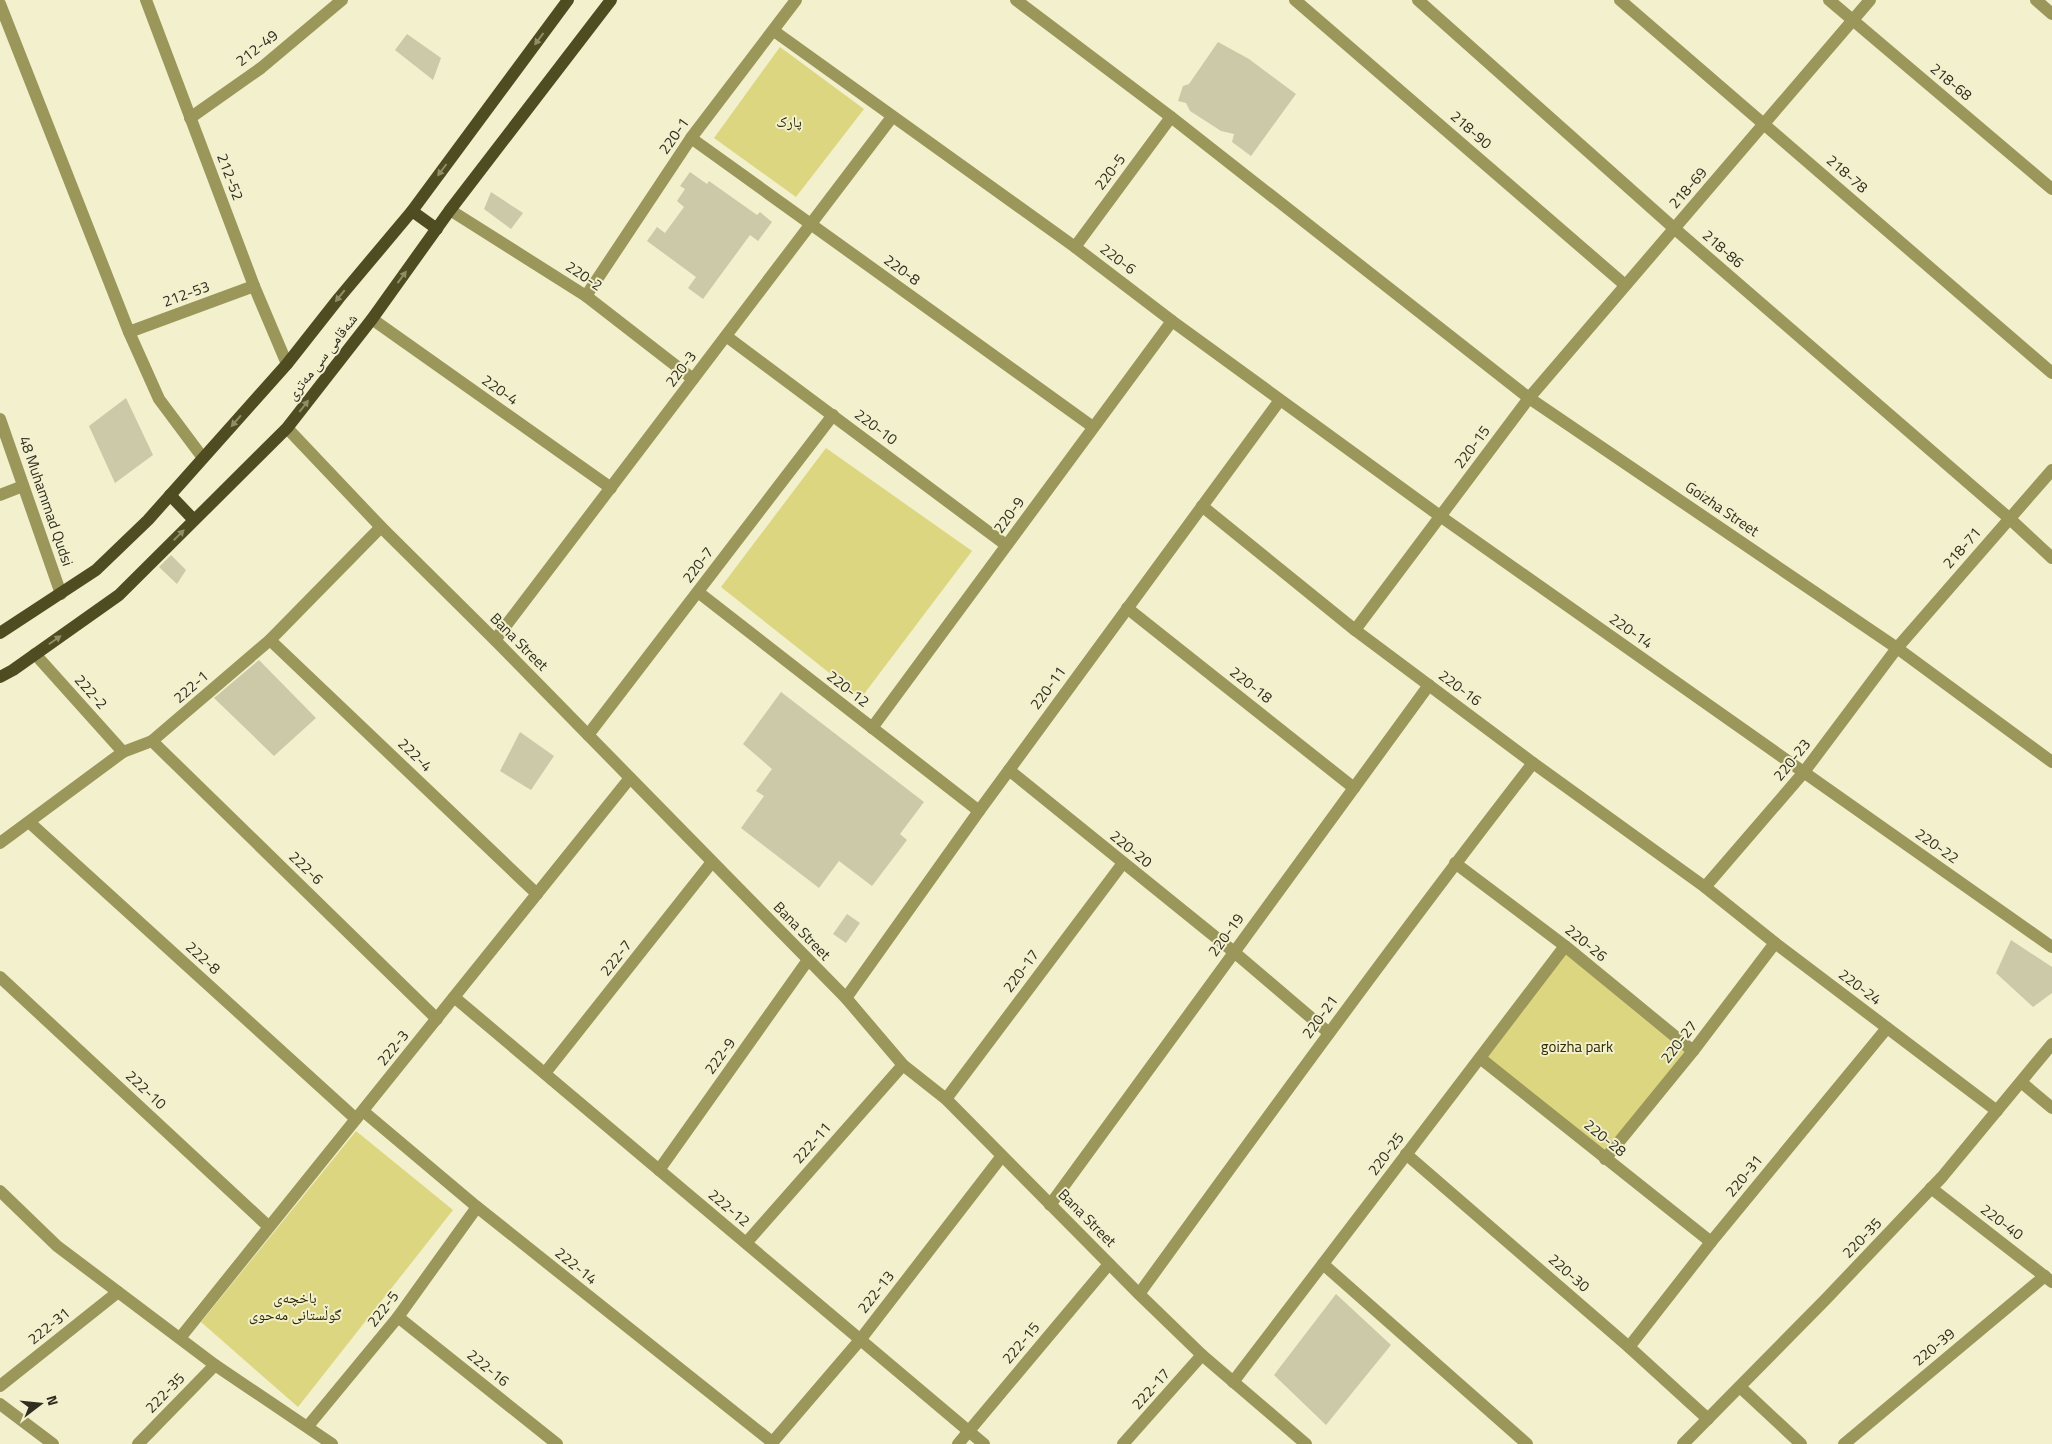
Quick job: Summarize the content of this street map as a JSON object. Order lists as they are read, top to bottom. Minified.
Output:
{"streets":{"main road":["شەقامی سی مەتری"],"street":["212-49","218-68","218-90","220-1","220-5","218-78","212-52","218-69","218-86","220-6","220-8","220-2","212-53","220-3","220-4","220-10","220-15","48 Muhammad Qudsi","Goizha Street","220-9","218-71","220-7","220-14","Bana Street","220-18","222-1","220-11","220-16","220-12","222-2","222-4","220-23","220-22","220-20","222-6","220-19","220-26","222-8","222-7","220-17","220-24","220-21","220-27","222-3","222-9","222-10","220-28","222-11","220-25","220-31","222-12","220-40","220-35","222-14","220-30","222-13","222-5","222-31","222-15","220-39","222-16","222-17","222-35"]},"crossings":[["212-49","212-52"],["218-68","218-69"],["218-90","218-69"],["220-1","220-6"],["220-1","220-8"],["220-1","220-2"],["220-5","220-6"],["220-5","Goizha Street"],["218-78","218-69"],["212-52","212-53"],["212-52","شەقامی سی مەتری"],["218-69","218-86"],["218-69","220-15"],["218-69","Goizha Street"],["218-86","218-71"],["220-6","220-3"],["220-6","220-15"],["220-6","220-9"],["220-6","220-14"],["220-6","220-11"],["220-8","220-3"],["220-8","220-9"],["220-2","شەقامی سی مەتری"],["220-2","220-3"],["شەقامی سی مەتری","220-4"],["شەقامی سی مەتری","48 Muhammad Qudsi"],["شەقامی سی مەتری","Bana Street"],["شەقامی سی مەتری","222-2"],["220-3","220-4"],["220-3","220-10"],["220-3","Bana Street"],["220-10","220-9"],["220-10","220-7"],["220-15","Goizha Street"],["220-15","220-14"],["220-15","220-16"],["Goizha Street","218-71"],["Goizha Street","220-23"],["220-9","220-12"],["218-71","220-23"],["220-7","Bana Street"],["220-7","220-12"],["220-14","220-23"],["220-14","220-22"],["Bana Street","222-1"],["Bana Street","220-11"],["Bana Street","220-19"],["Bana Street","222-7"],["Bana Street","220-17"],["Bana Street","220-21"],["Bana Street","222-3"],["Bana Street","222-9"],["Bana Street","222-11"],["Bana Street","220-25"],["Bana Street","222-13"],["Bana Street","222-15"],["Bana Street","222-17"],["220-18","220-11"],["220-18","220-19"],["222-1","222-2"],["222-1","222-4"],["222-1","222-6"],["222-1","222-8"],["220-11","220-16"],["220-11","220-12"],["220-11","220-20"],["220-16","220-23"],["220-16","220-19"],["220-16","220-24"],["220-16","220-21"],["222-4","222-3"],["220-23","220-22"],["220-23","220-24"],["220-20","220-19"],["220-20","220-17"],["220-20","220-21"],["222-6","222-3"],["220-26","220-21"],["220-26","220-27"],["220-26","220-25"],["222-8","222-3"],["222-8","222-14"],["222-7","222-12"],["220-24","220-27"],["220-24","220-31"],["220-24","220-35"],["220-27","220-28"],["222-3","222-10"],["222-3","222-12"],["222-3","222-14"],["222-9","222-12"],["220-28","220-25"],["220-28","220-31"],["222-11","222-12"],["220-25","220-30"],["220-31","220-30"],["222-12","222-13"],["222-12","222-15"],["220-40","220-35"],["220-40","220-39"],["220-35","220-30"],["222-14","222-13"],["222-14","222-5"],["222-5","222-16"]],"parks":["پارک","goizha park","باخچەی گوڵستانی مەحوی"],"north":"right"}
